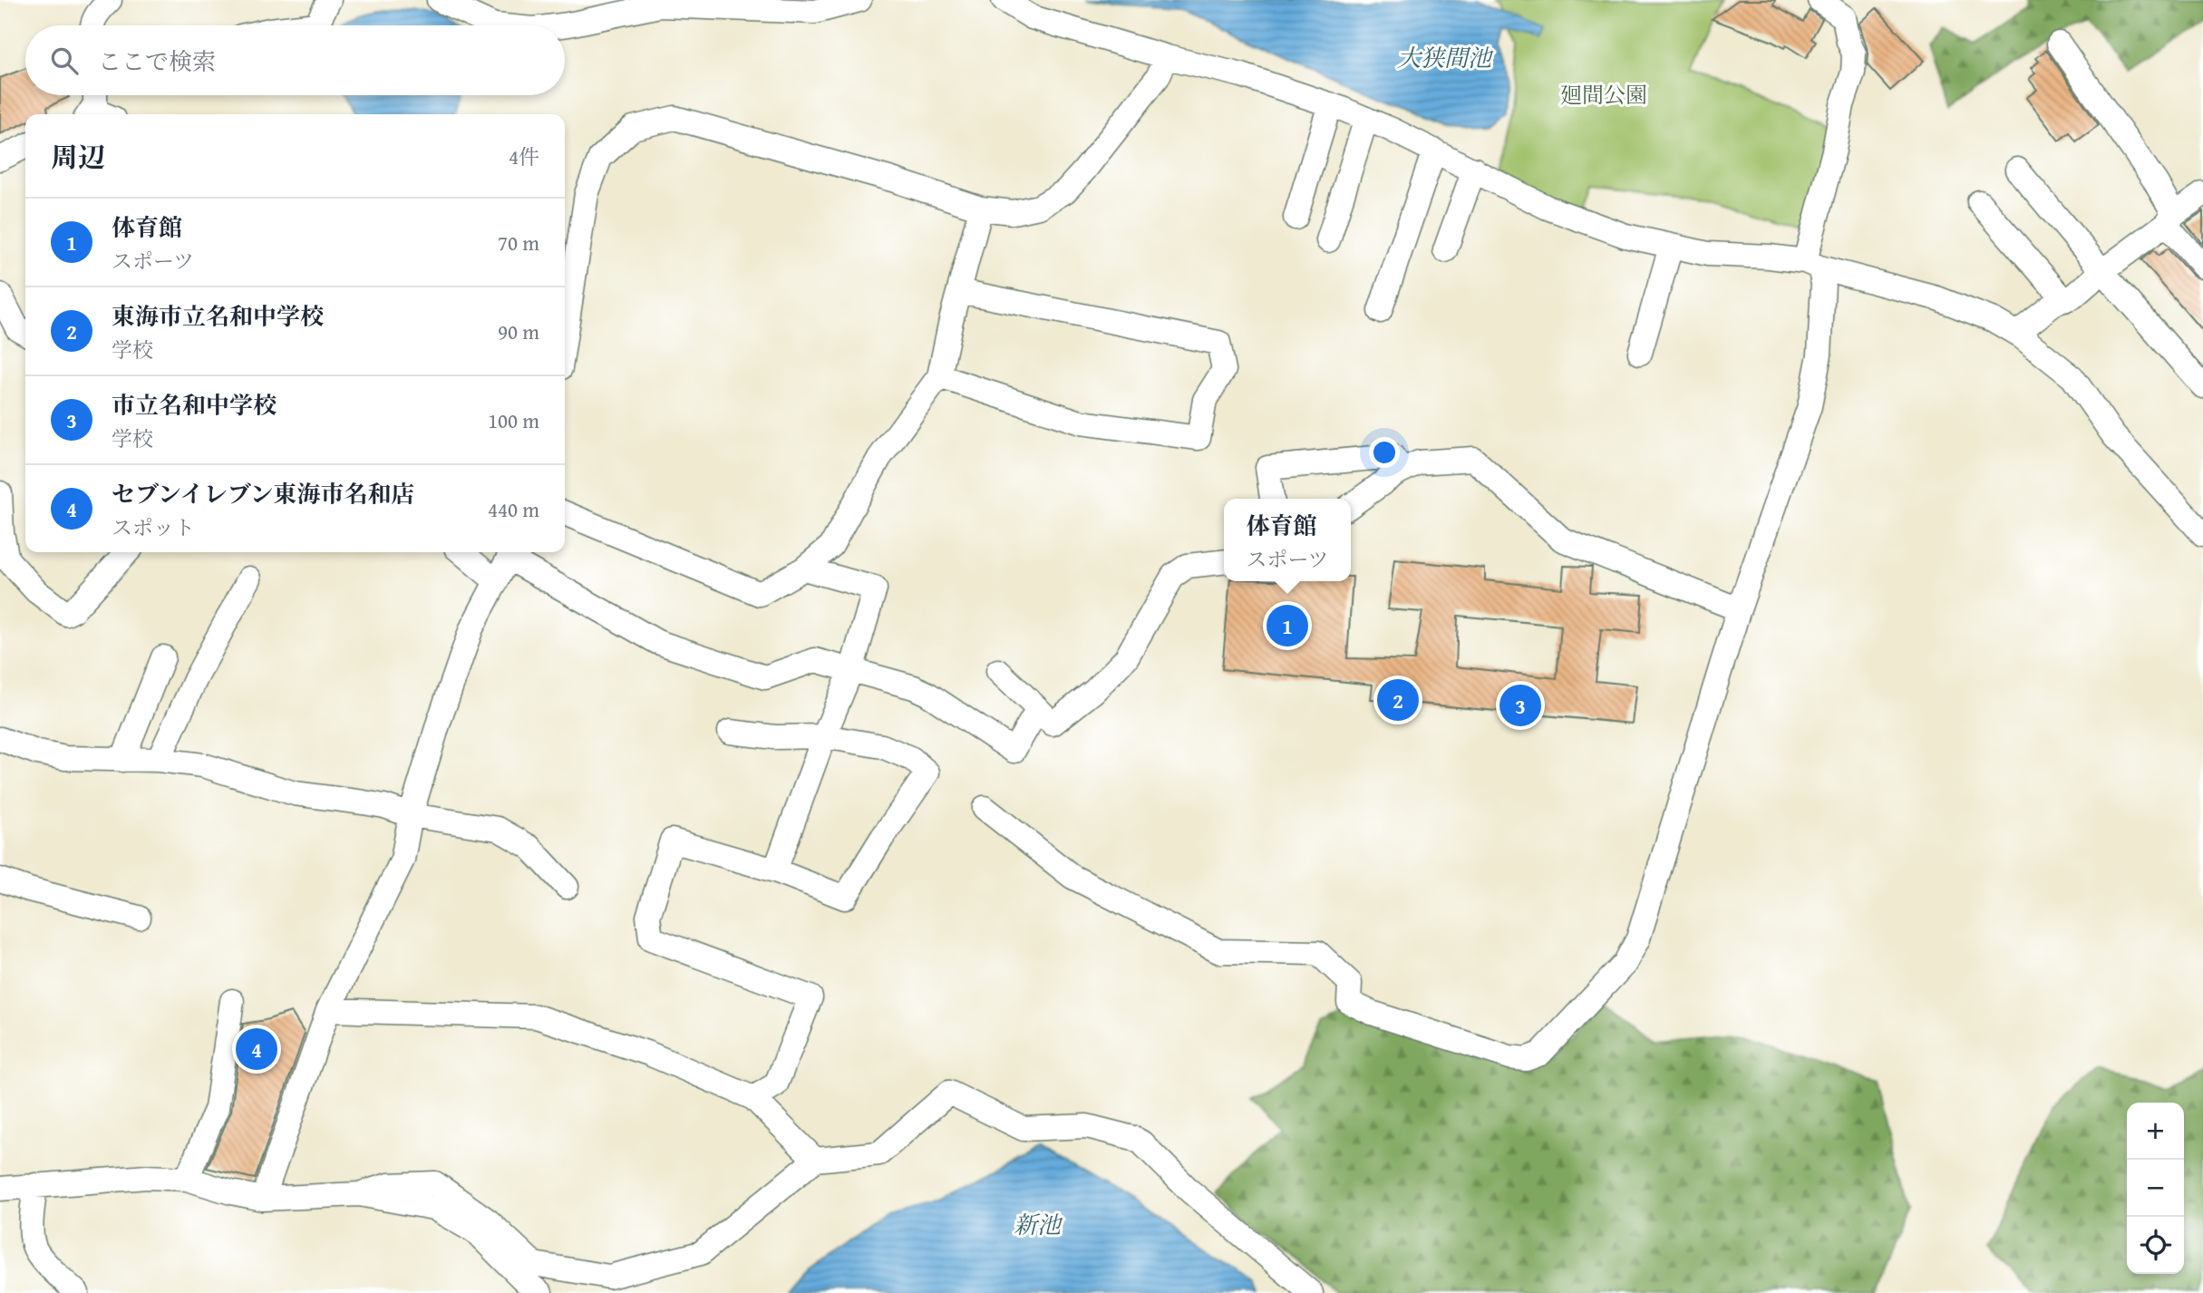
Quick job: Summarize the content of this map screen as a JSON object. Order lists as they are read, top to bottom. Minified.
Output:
{"water":["大狭間池","新池"],"parks":["廻間公園"],"page":{"search":"ここで検索","heading":["周辺","4件"],"list":[{"mark":"1","name":"体育館","note":"スポーツ","value":"70 m"},{"mark":"2","name":"東海市立名和中学校","note":"学校","value":"90 m"},{"mark":"3","name":"市立名和中学校","note":"学校","value":"100 m"},{"mark":"4","name":"セブンイレブン東海市名和店","note":"スポット","value":"440 m"}],"popup":["体育館","スポーツ"],"pins":["1","2","3","4"],"map_buttons":["+","−"]}}
